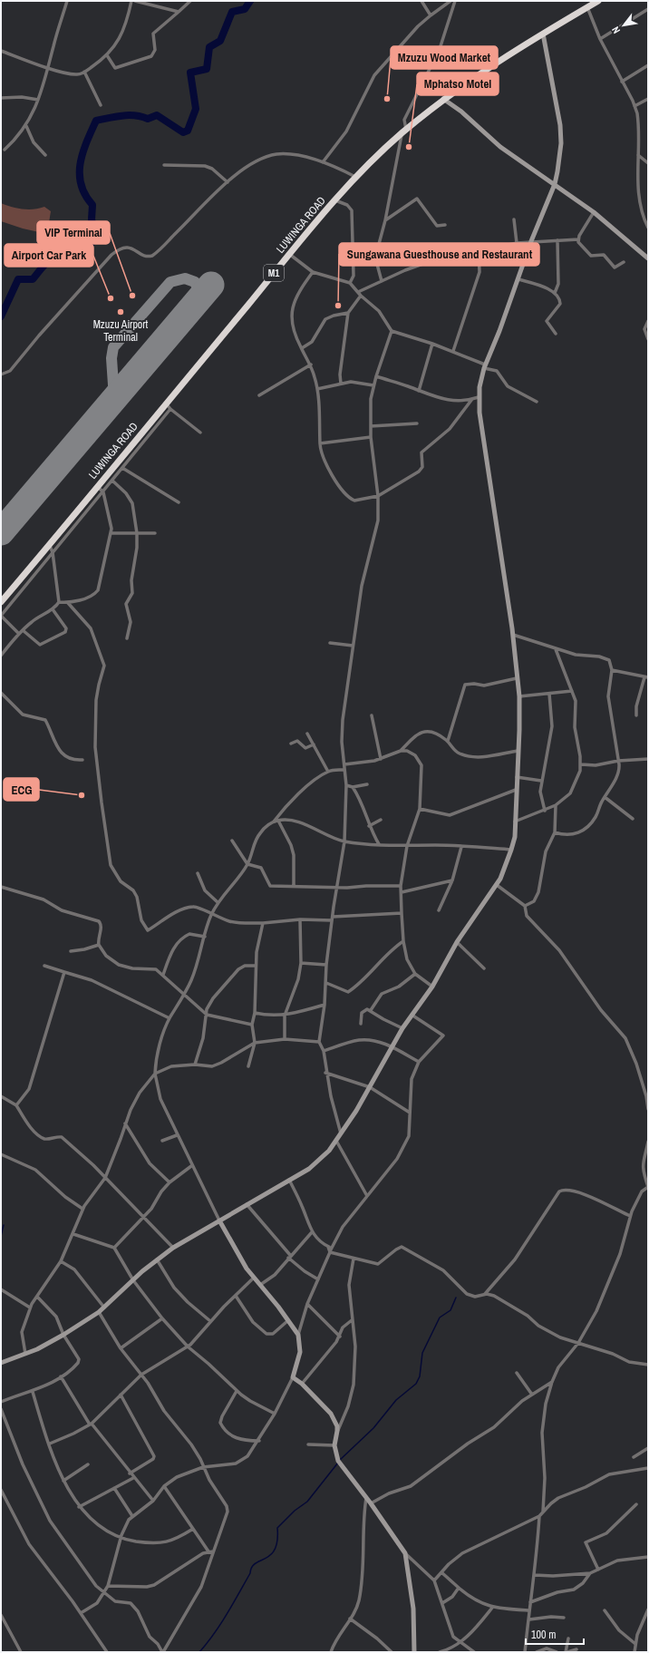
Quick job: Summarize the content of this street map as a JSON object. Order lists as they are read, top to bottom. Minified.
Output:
{"streets":{"highway":["LUWINGA ROAD","M1"]},"places":["Mzuzu Wood Market","Mphatso Motel","VIP Terminal","Airport Car Park","Sungawana Guesthouse and Restaurant","Mzuzu Airport Terminal","ECG"],"scale_bar":"100 m","north":"bottom left"}
